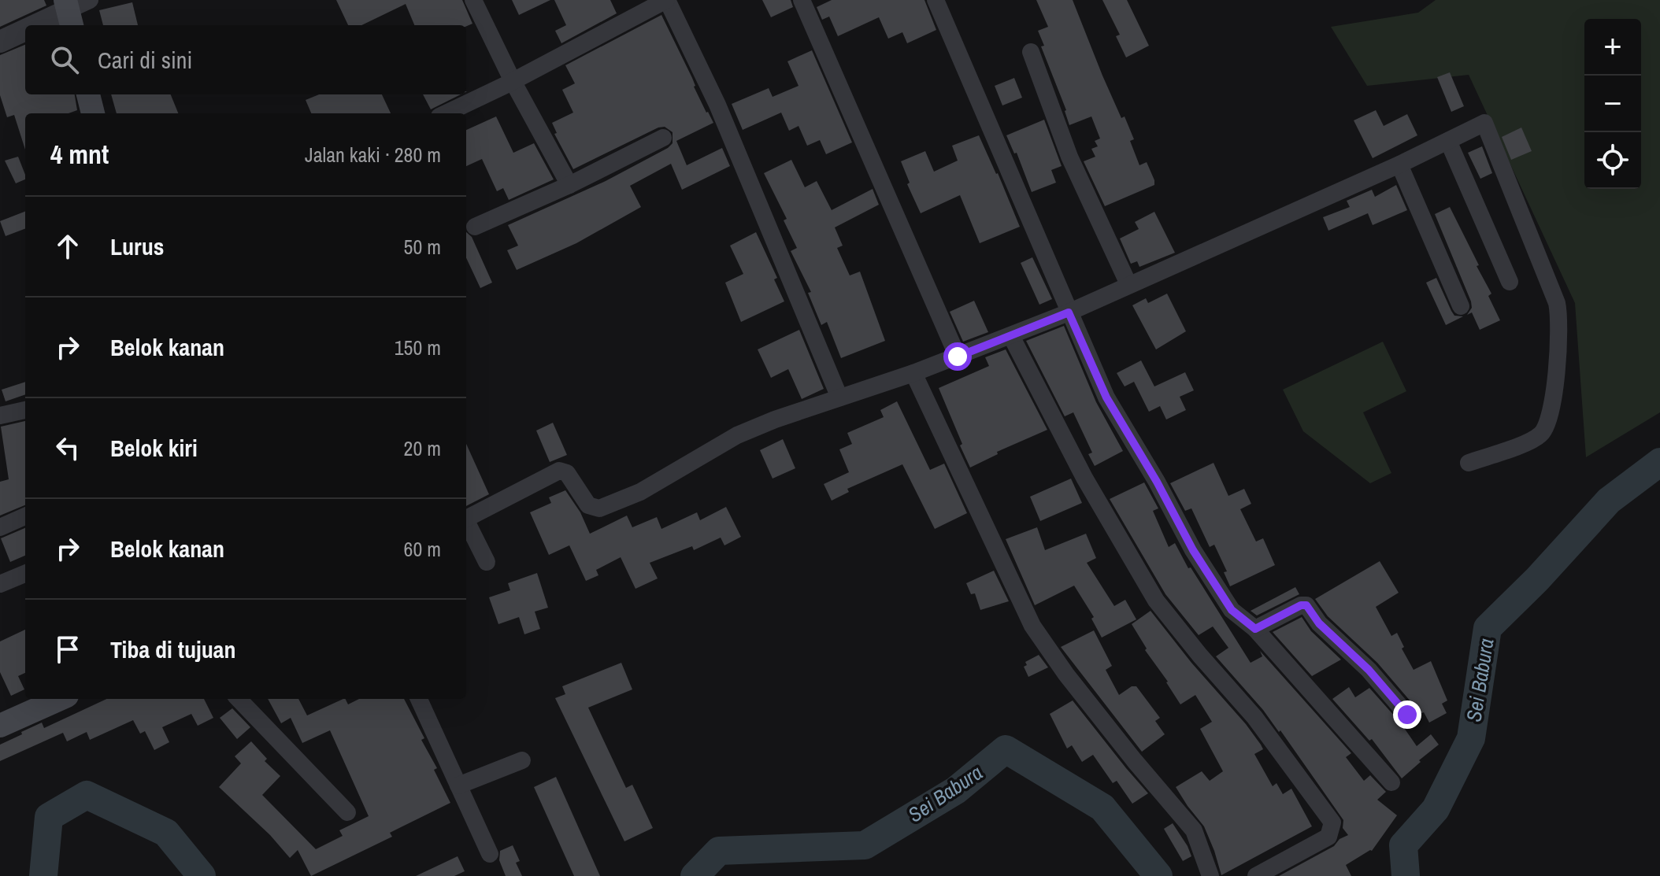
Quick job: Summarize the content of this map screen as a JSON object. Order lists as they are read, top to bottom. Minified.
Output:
{"water":["Sei Babura"],"page":{"map_buttons":["+","−"],"search":"Cari di sini","heading":["4 mnt","Jalan kaki · 280 m"],"list":[["Lurus","50 m"],["Belok kanan","150 m"],["Belok kiri","20 m"],["Belok kanan","60 m"],"Tiba di tujuan"]}}
